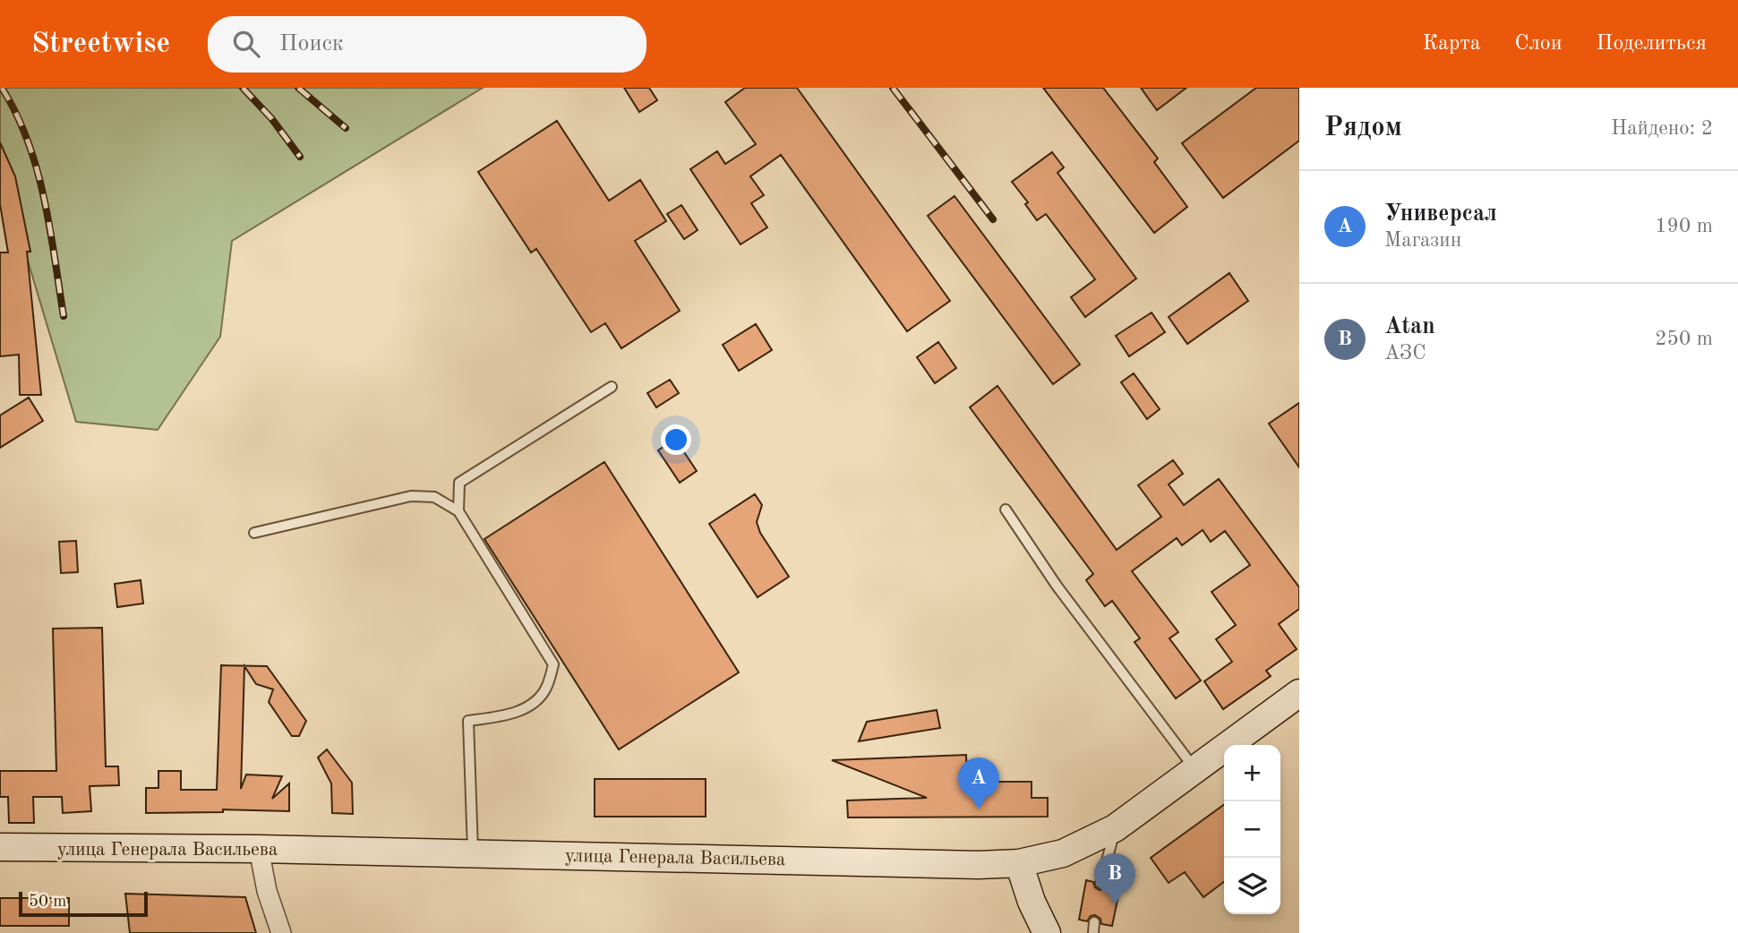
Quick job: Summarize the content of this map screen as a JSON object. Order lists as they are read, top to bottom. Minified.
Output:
{"streets":{"main road":["улица Генерала Васильева"]},"scale_bar":"50 m","page":{"header":"Streetwise","search":"Поиск","nav":["Карта","Слои","Поделиться"],"heading":["Рядом","Найдено: 2"],"list":[{"mark":"A","name":"Универсал","note":"Магазин","value":"190 m"},{"mark":"B","name":"Atan","note":"АЗС","value":"250 m"}],"map_buttons":["+","−"],"pins":["A","B"],"scale":"50 m"}}
